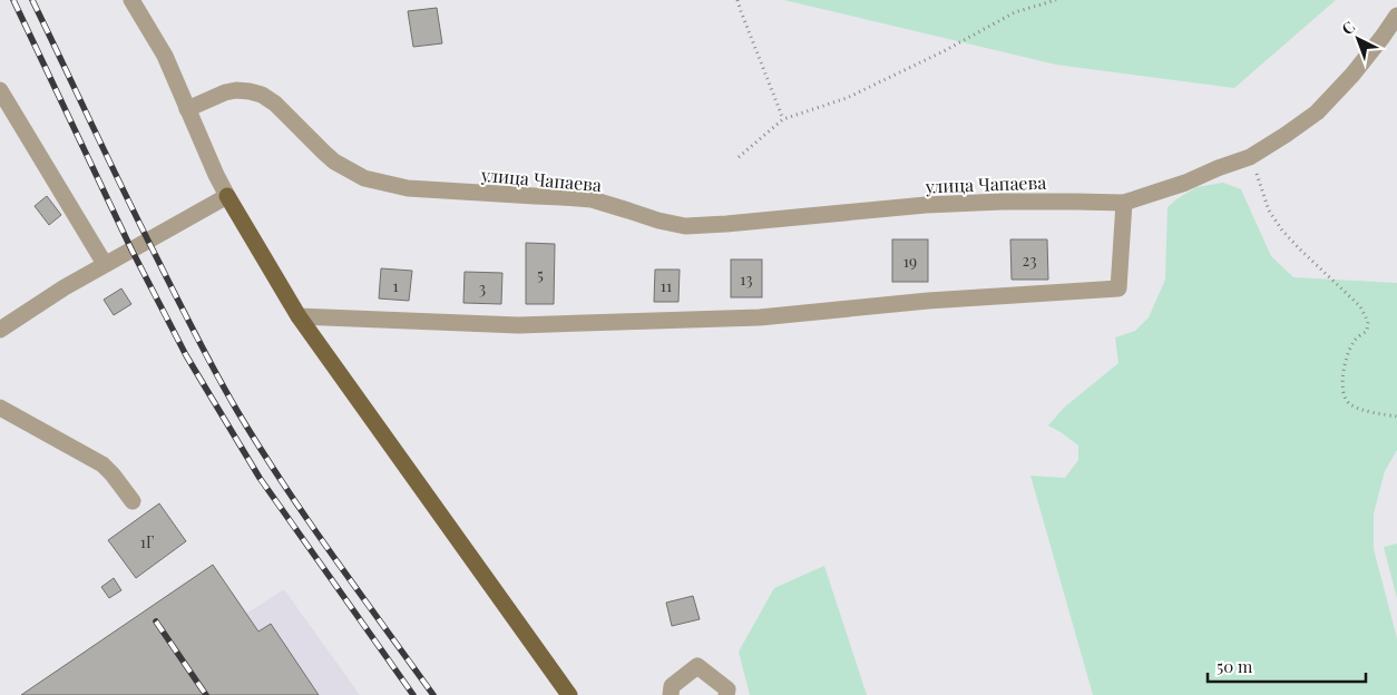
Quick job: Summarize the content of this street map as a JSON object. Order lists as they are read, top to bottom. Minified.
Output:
{"streets":{"street":["улица Чапаева"]},"house_numbers":["23","19","5","13","1","11","3","1Г"],"scale_bar":"50 m","north":"top left"}
